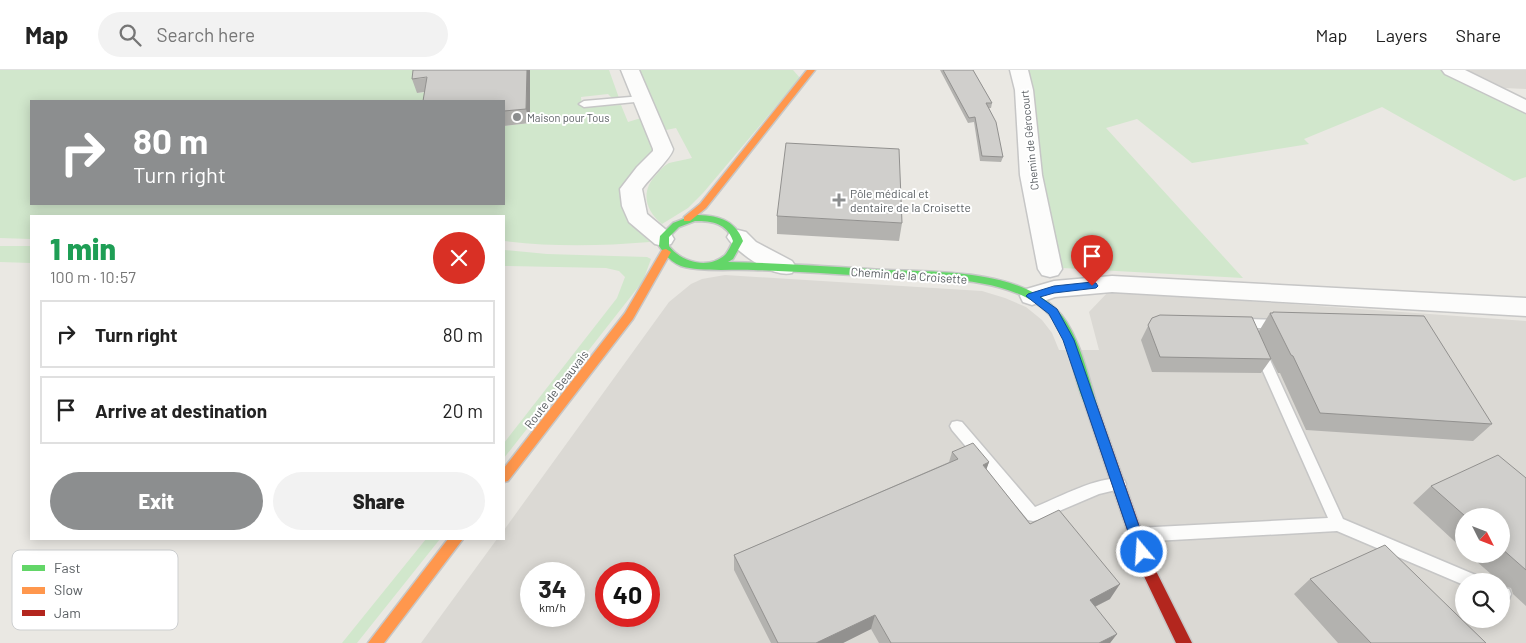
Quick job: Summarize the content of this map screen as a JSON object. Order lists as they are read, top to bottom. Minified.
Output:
{"streets":{"main road":["Chemin de la Croisette","Route de Beauvais"],"street":["Chemin de Gérocourt"]},"crossings":[["Chemin de la Croisette","Route de Beauvais"]],"places":{"other":["Maison pour Tous"],"health":["Pôle médical et dentaire de la Croisette"]},"legend":["Fast","Slow","Jam"],"north":"bottom right","page":{"header":"Map","search":"Search here","nav":["Map","Layers","Share"],"turn":["80 m","Turn right"],"heading":["1 min","100 m · 10:57"],"list":[{"name":"Turn right","value":"80 m"},{"name":"Arrive at destination","value":"20 m"}],"buttons":["Exit","Share"],"speed":"34 km/h","limit":"40"}}
